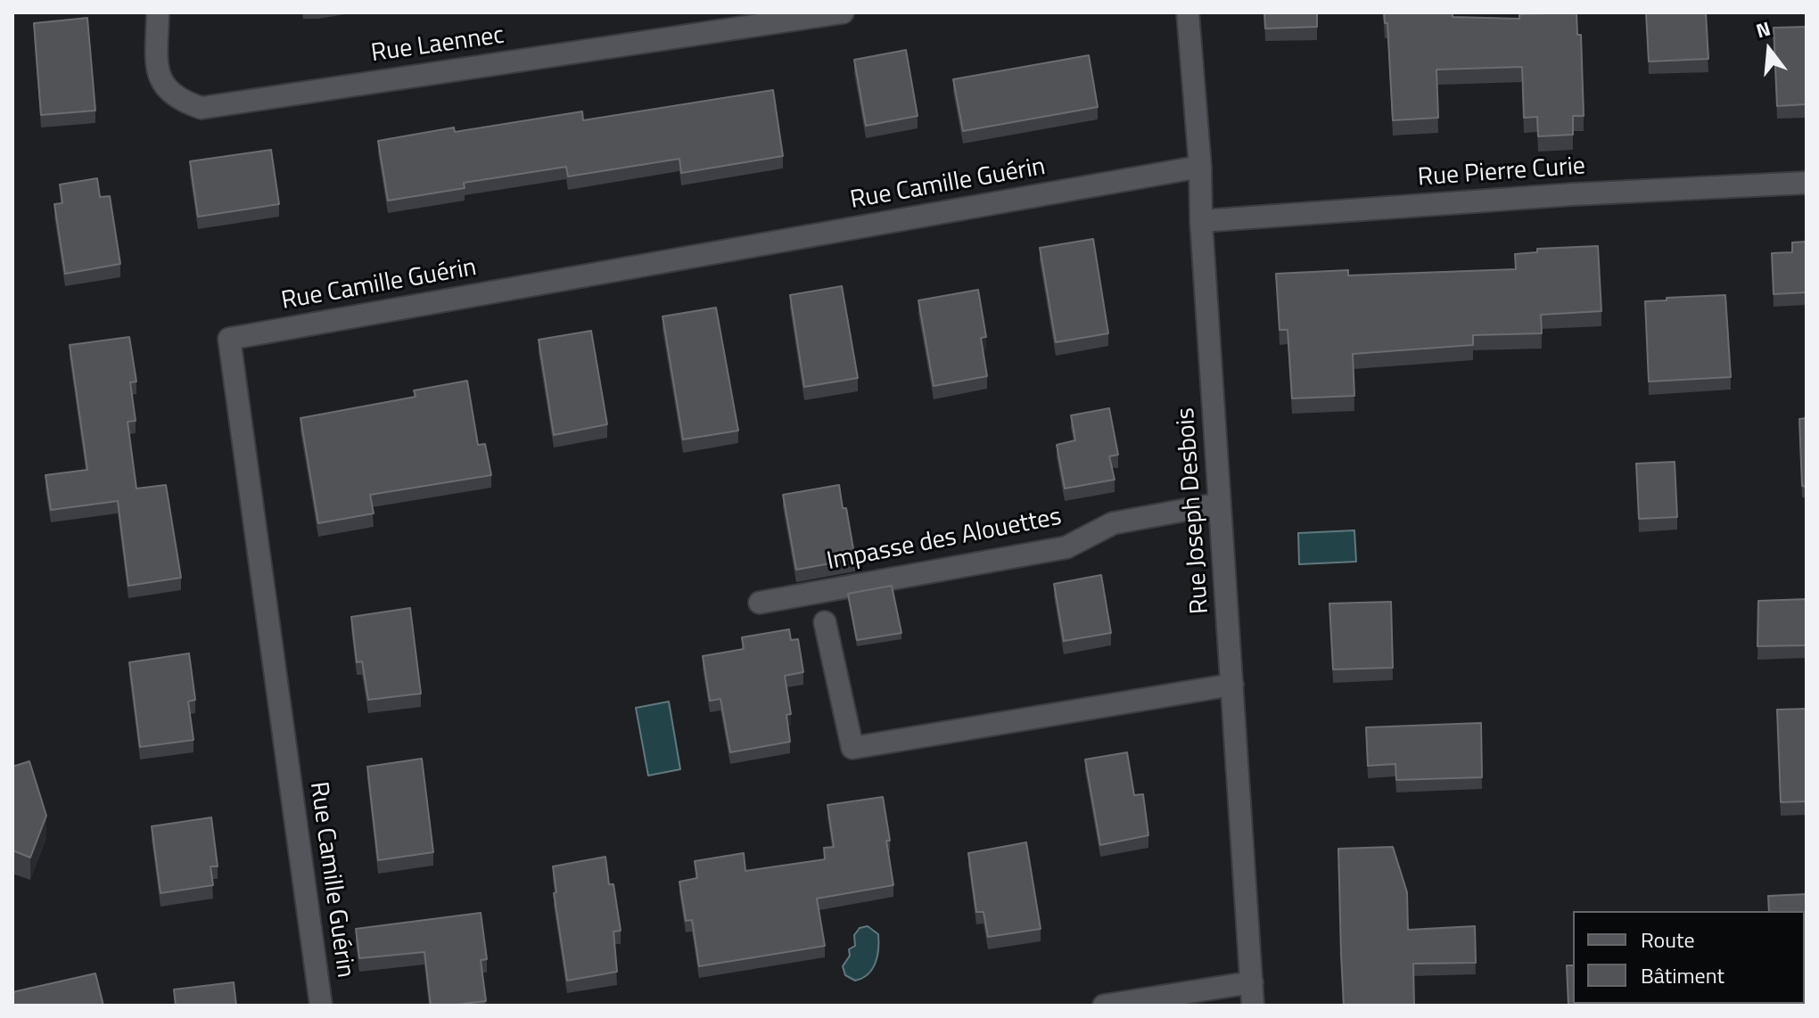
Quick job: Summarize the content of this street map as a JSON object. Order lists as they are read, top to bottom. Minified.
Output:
{"streets":{"street":["Rue Laennec","Rue Pierre Curie","Rue Camille Guérin","Rue Joseph Desbois","Impasse des Alouettes"]},"crossings":[["Rue Pierre Curie","Rue Joseph Desbois"],["Rue Camille Guérin","Rue Joseph Desbois"],["Rue Joseph Desbois","Impasse des Alouettes"]],"legend":["Route","Bâtiment"],"north":"top"}
